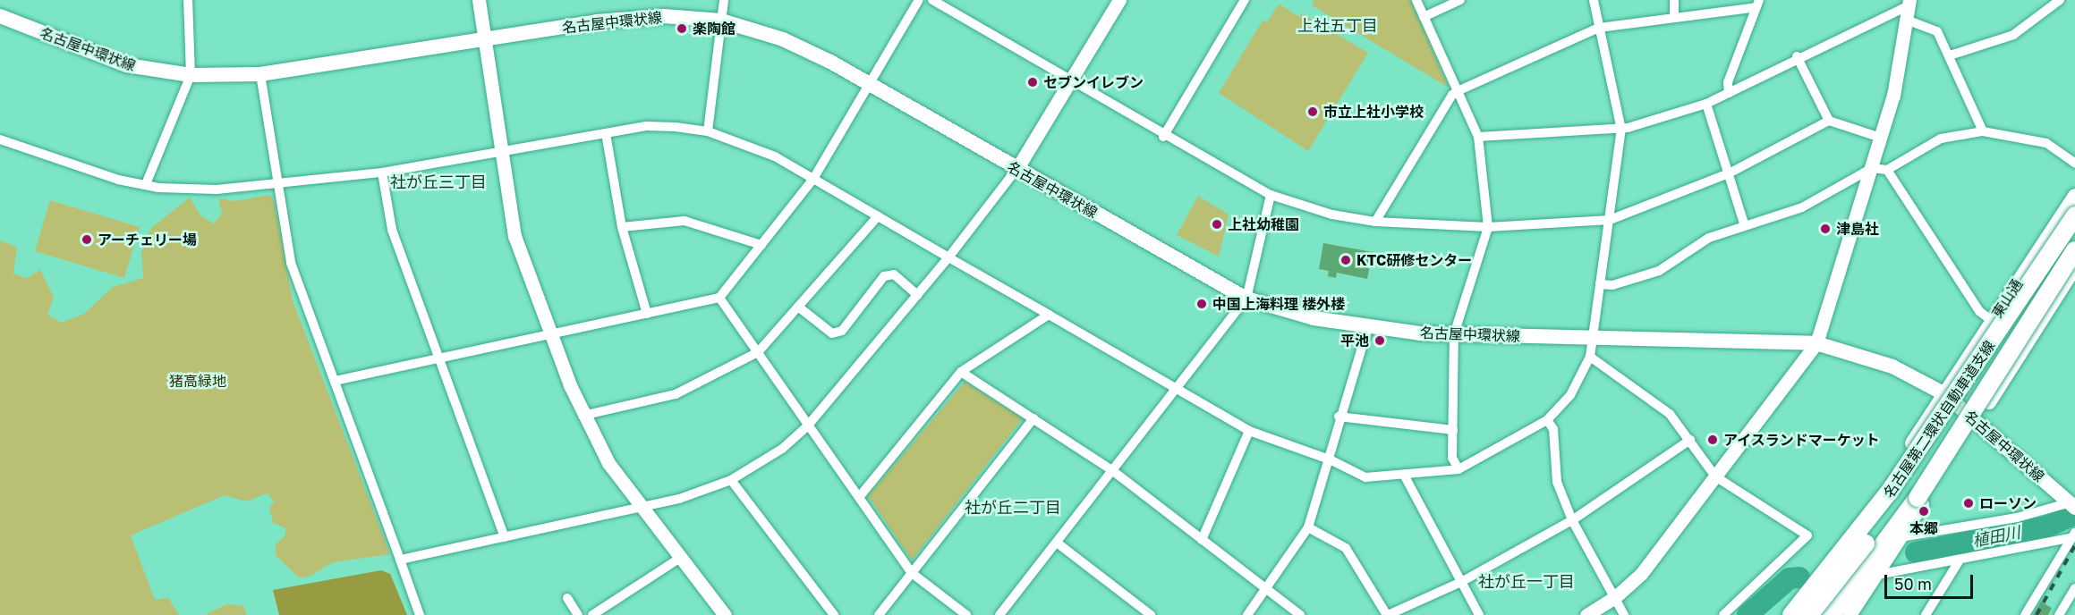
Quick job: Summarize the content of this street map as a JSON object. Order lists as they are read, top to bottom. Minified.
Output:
{"streets":{"highway":["名古屋第二環状自動車道支線"],"main road":["名古屋中環状線","東山通"]},"crossings":[["名古屋中環状線","東山通"],["東山通","名古屋第二環状自動車道支線"]],"districts":["上社五丁目","社が丘三丁目","社が丘二丁目","社が丘一丁目"],"water":["植田川"],"parks":["猪高緑地"],"places":["楽陶館","セブンイレブン","市立上社小学校","上社幼稚園","津島社","アーチェリー場","KTC研修センター","中国上海料理 楼外楼","平池","アイスランドマーケット","ローソン","本郷"],"scale_bar":"50 m"}
